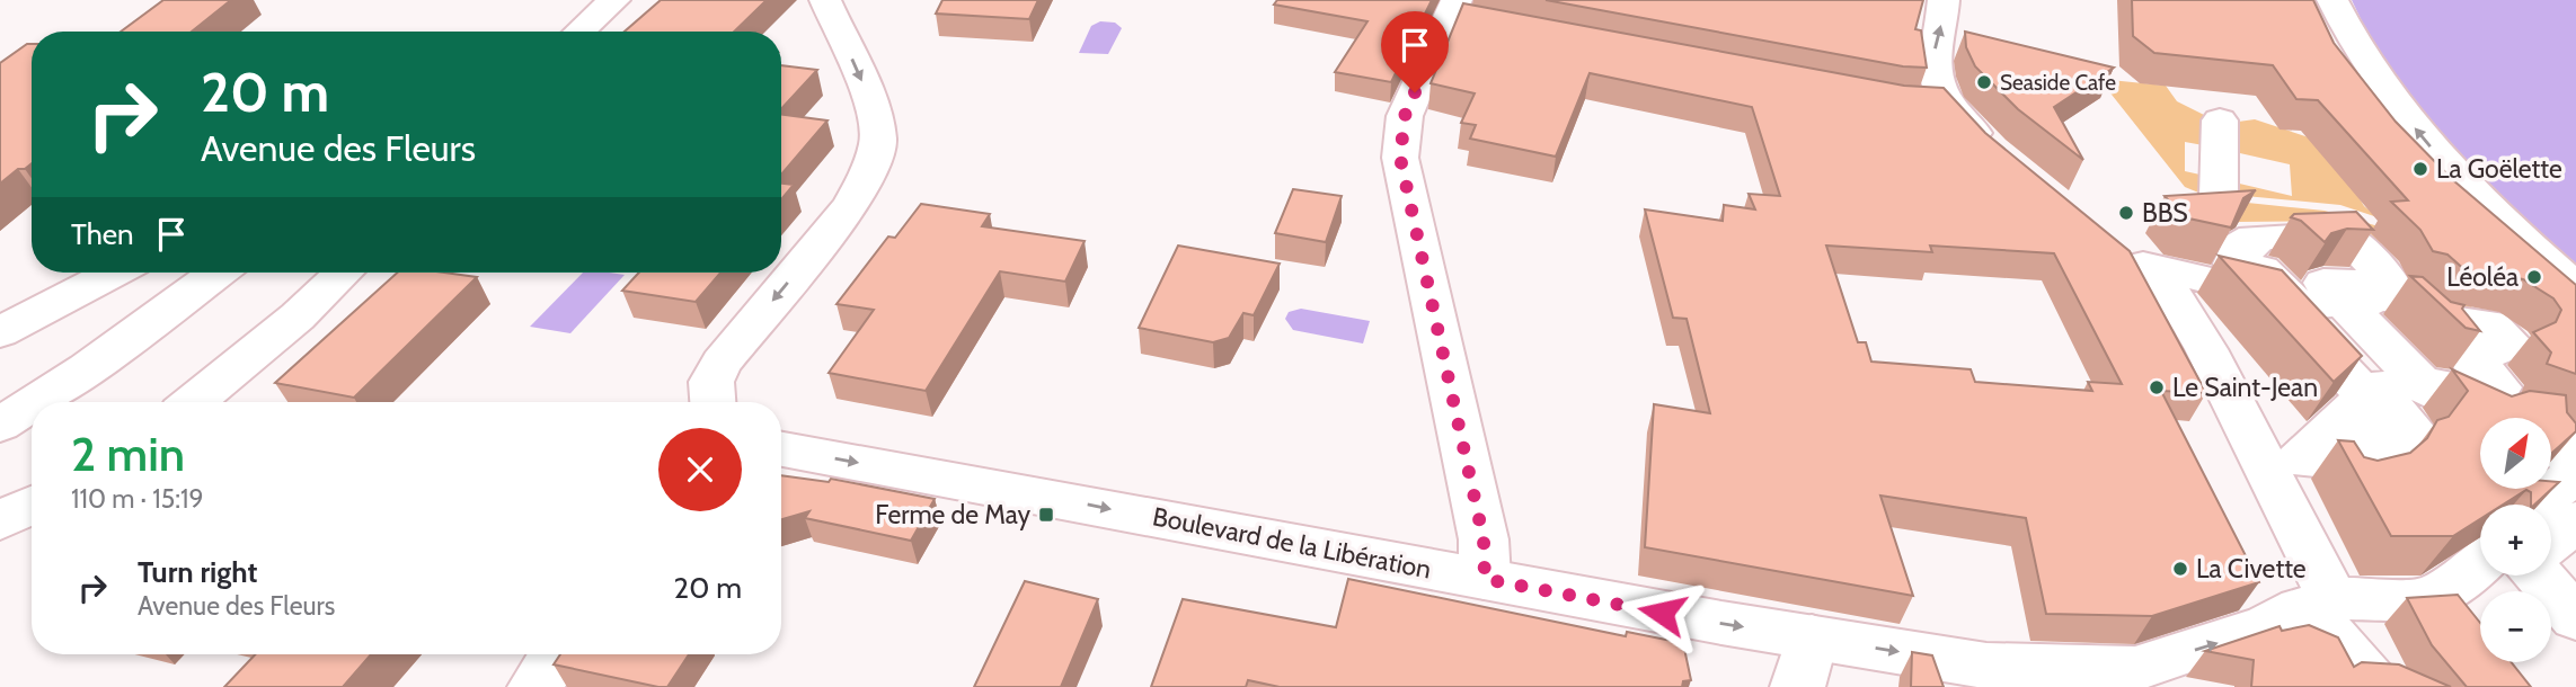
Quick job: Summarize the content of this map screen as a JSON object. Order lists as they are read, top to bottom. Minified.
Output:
{"streets":{"street":["Boulevard de la Libération"]},"one_way":["Boulevard de la Libération"],"places":{"other":["Seaside Cafe","La Goëlette","BBS","Léoléa","Le Saint-Jean","La Civette"],"transit":["Ferme de May"]},"north":"top right","page":{"turn":["20 m","Avenue des Fleurs"],"then":"Then","heading":["2 min","110 m · 15:19"],"map_buttons":["+","−"],"list":[{"name":"Turn right","note":"Avenue des Fleurs","value":"20 m"}]}}
